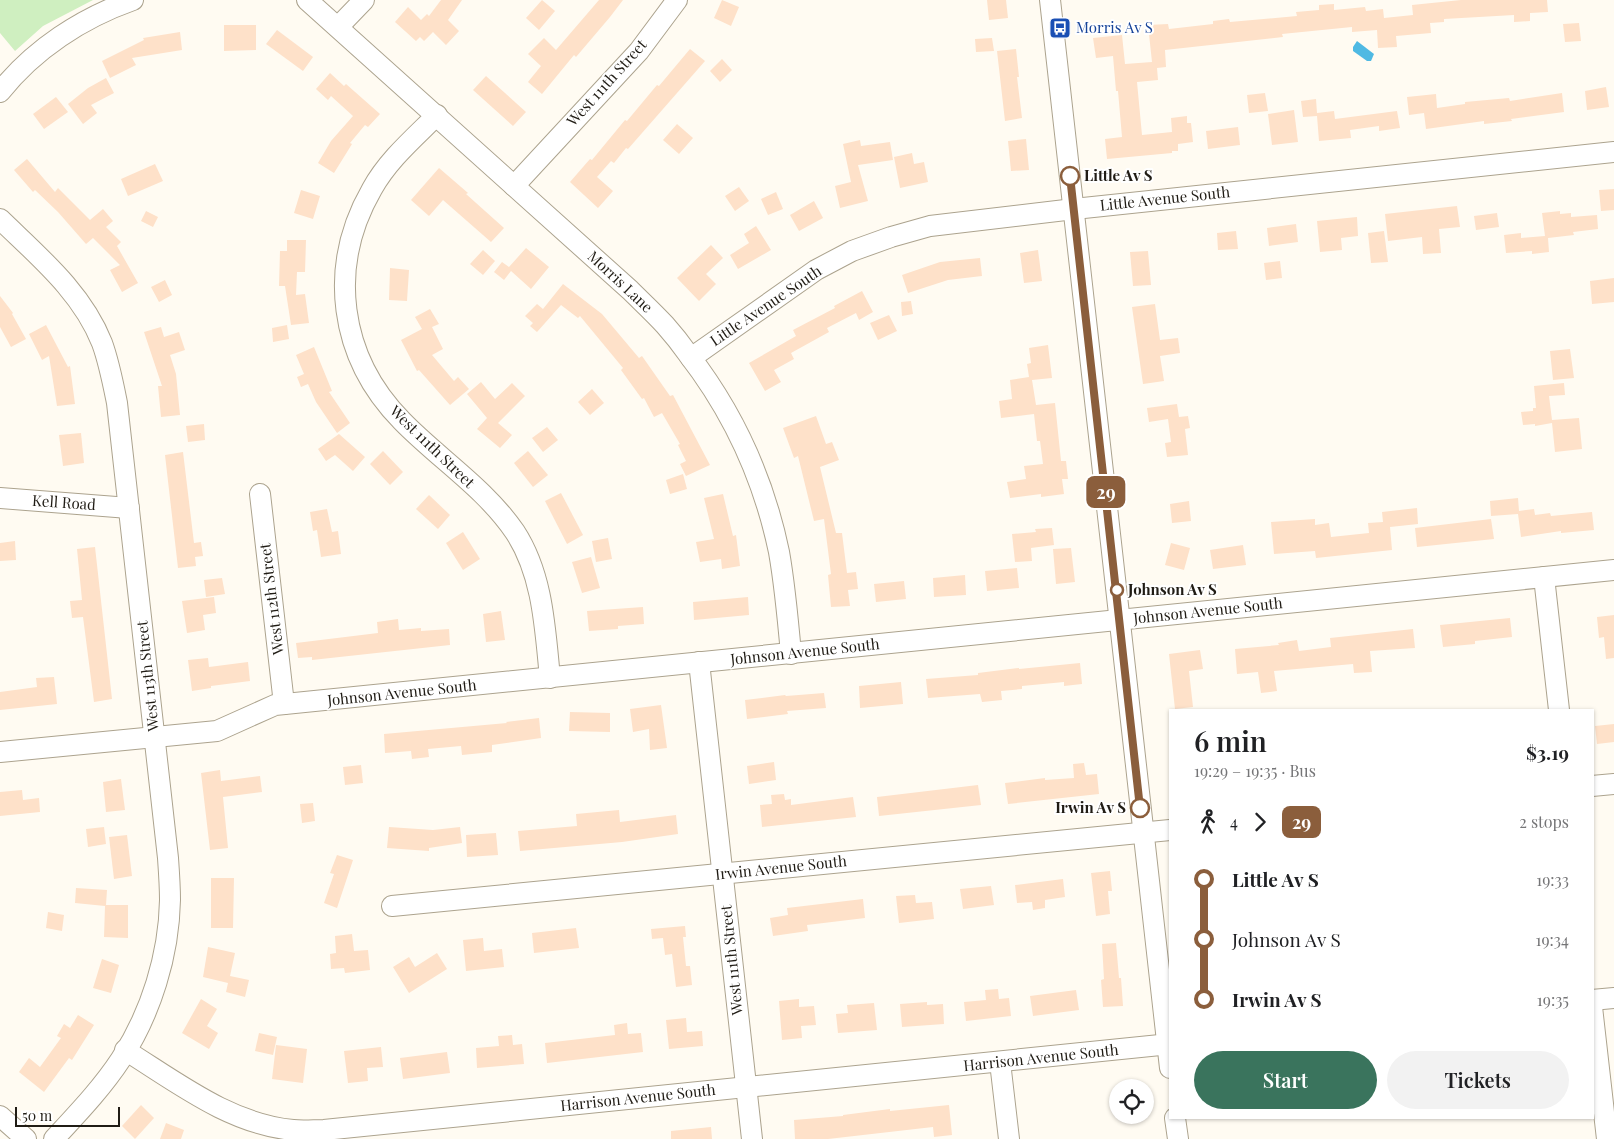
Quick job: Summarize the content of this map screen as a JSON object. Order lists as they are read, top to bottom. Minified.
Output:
{"streets":{"street":["West 111th Street","Little Avenue South","Morris Lane","Kell Road","West 112th Street","Johnson Avenue South","West 113th Street","Irwin Avenue South","Harrison Avenue South"]},"crossings":[["West 111th Street","Morris Lane"],["West 111th Street","Johnson Avenue South"],["West 111th Street","Irwin Avenue South"],["West 111th Street","Harrison Avenue South"],["Little Avenue South","Morris Lane"],["Morris Lane","Johnson Avenue South"],["Kell Road","West 113th Street"],["West 112th Street","Johnson Avenue South"],["Johnson Avenue South","West 113th Street"],["West 113th Street","Harrison Avenue South"]],"places":{"bus stop":["Morris Av S"],"other":["Little Av S","Johnson Av S","Irwin Av S"]},"lines":["bus line 29"],"scale_bar":"50 m","page":{"on_map":"29","heading":["6 min","19:29 – 19:35 · Bus","$3.19"],"legs":["4","29","2 stops"],"list":[{"name":"Little Av S","value":"19:33"},{"name":"Johnson Av S","value":"19:34"},{"name":"Irwin Av S","value":"19:35"}],"buttons":["Start","Tickets"],"scale":"50 m"}}
